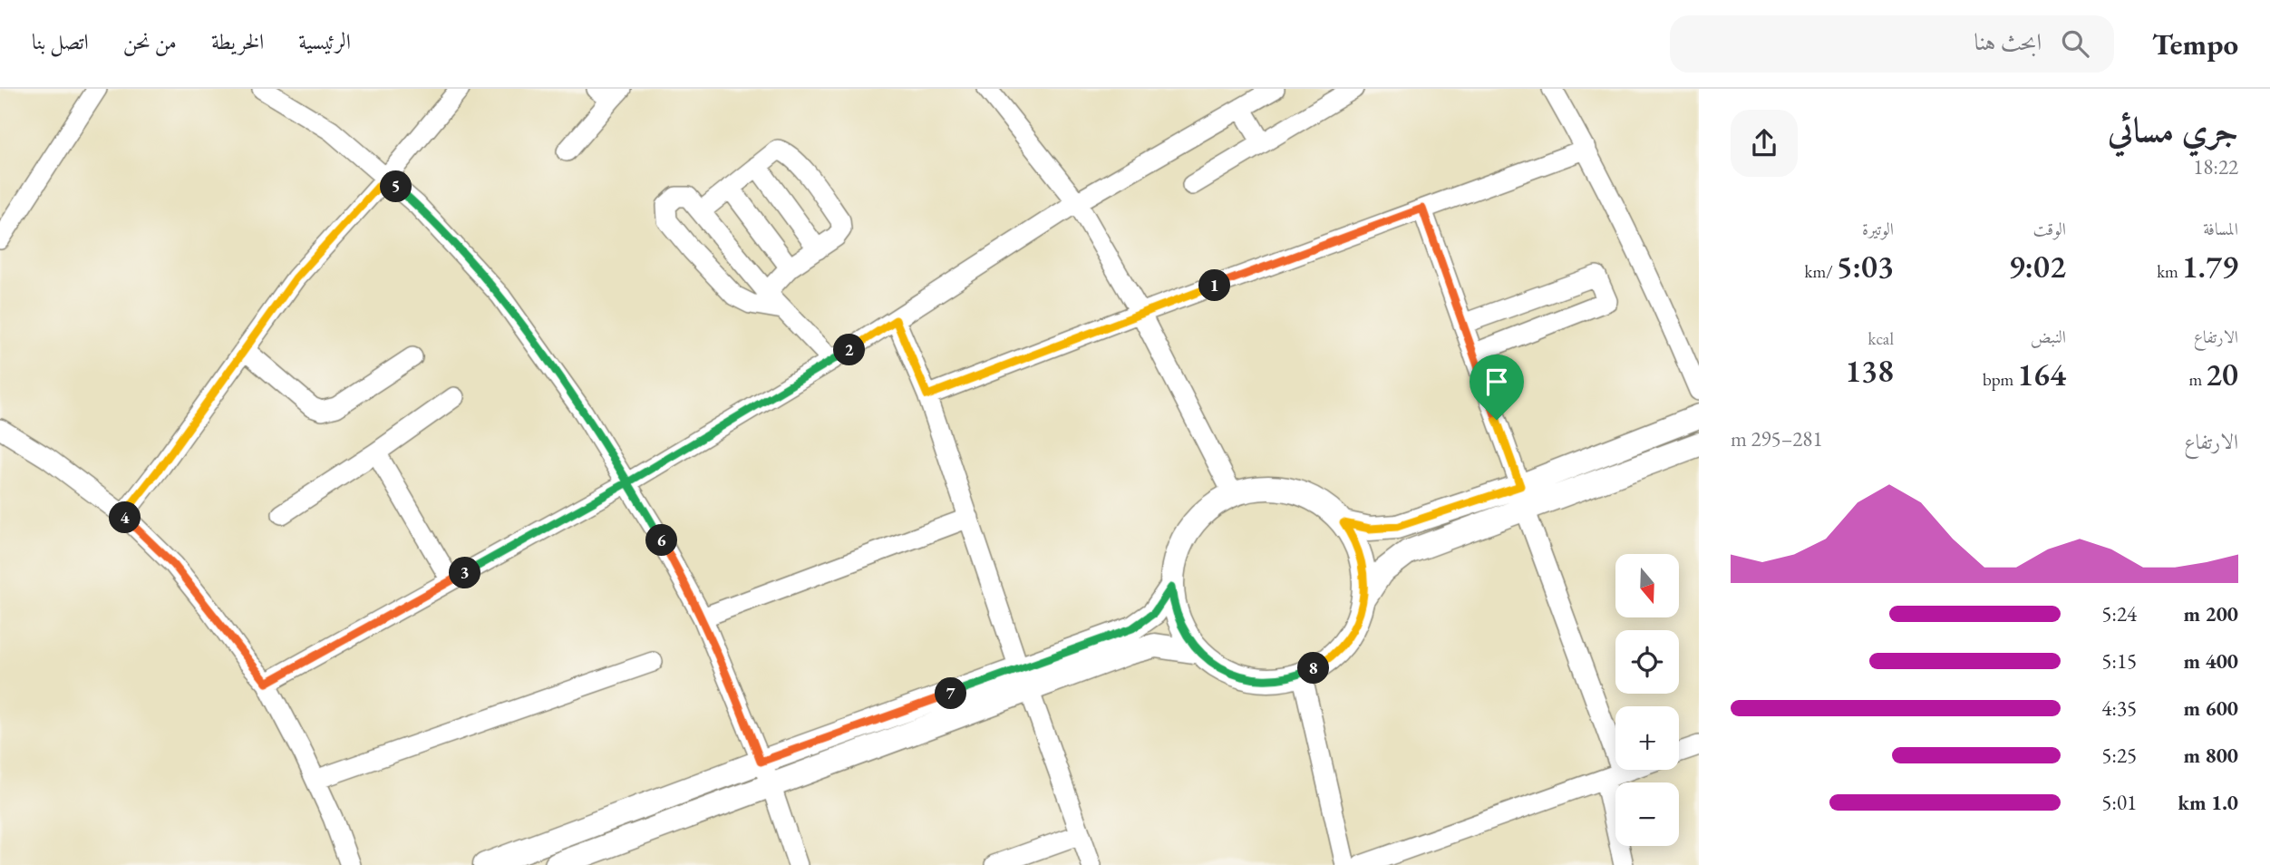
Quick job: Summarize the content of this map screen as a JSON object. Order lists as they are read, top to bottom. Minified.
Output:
{"north":"bottom","page":{"header":"Tempo","search":"ابحث هنا","nav":["الرئيسية","الخريطة","من نحن","اتصل بنا"],"heading":["جري مسائي","18:22"],"pins":["5","1","2","4","6","3","8","7"],"stats":[["المسافة","1.79 km"],["الوقت","9:02"],["الوتيرة","5:03 /km"],["الارتفاع","20 m"],["النبض","164 bpm"],["kcal","138"]],"chart":["الارتفاع","281–295 m"],"map_buttons":["+","−"],"list":[{"name":"200 m","note":"5:24"},{"name":"400 m","note":"5:15"},{"name":"600 m","note":"4:35"},{"name":"800 m","note":"5:25"},{"name":"1.0 km","note":"5:01"}]}}
